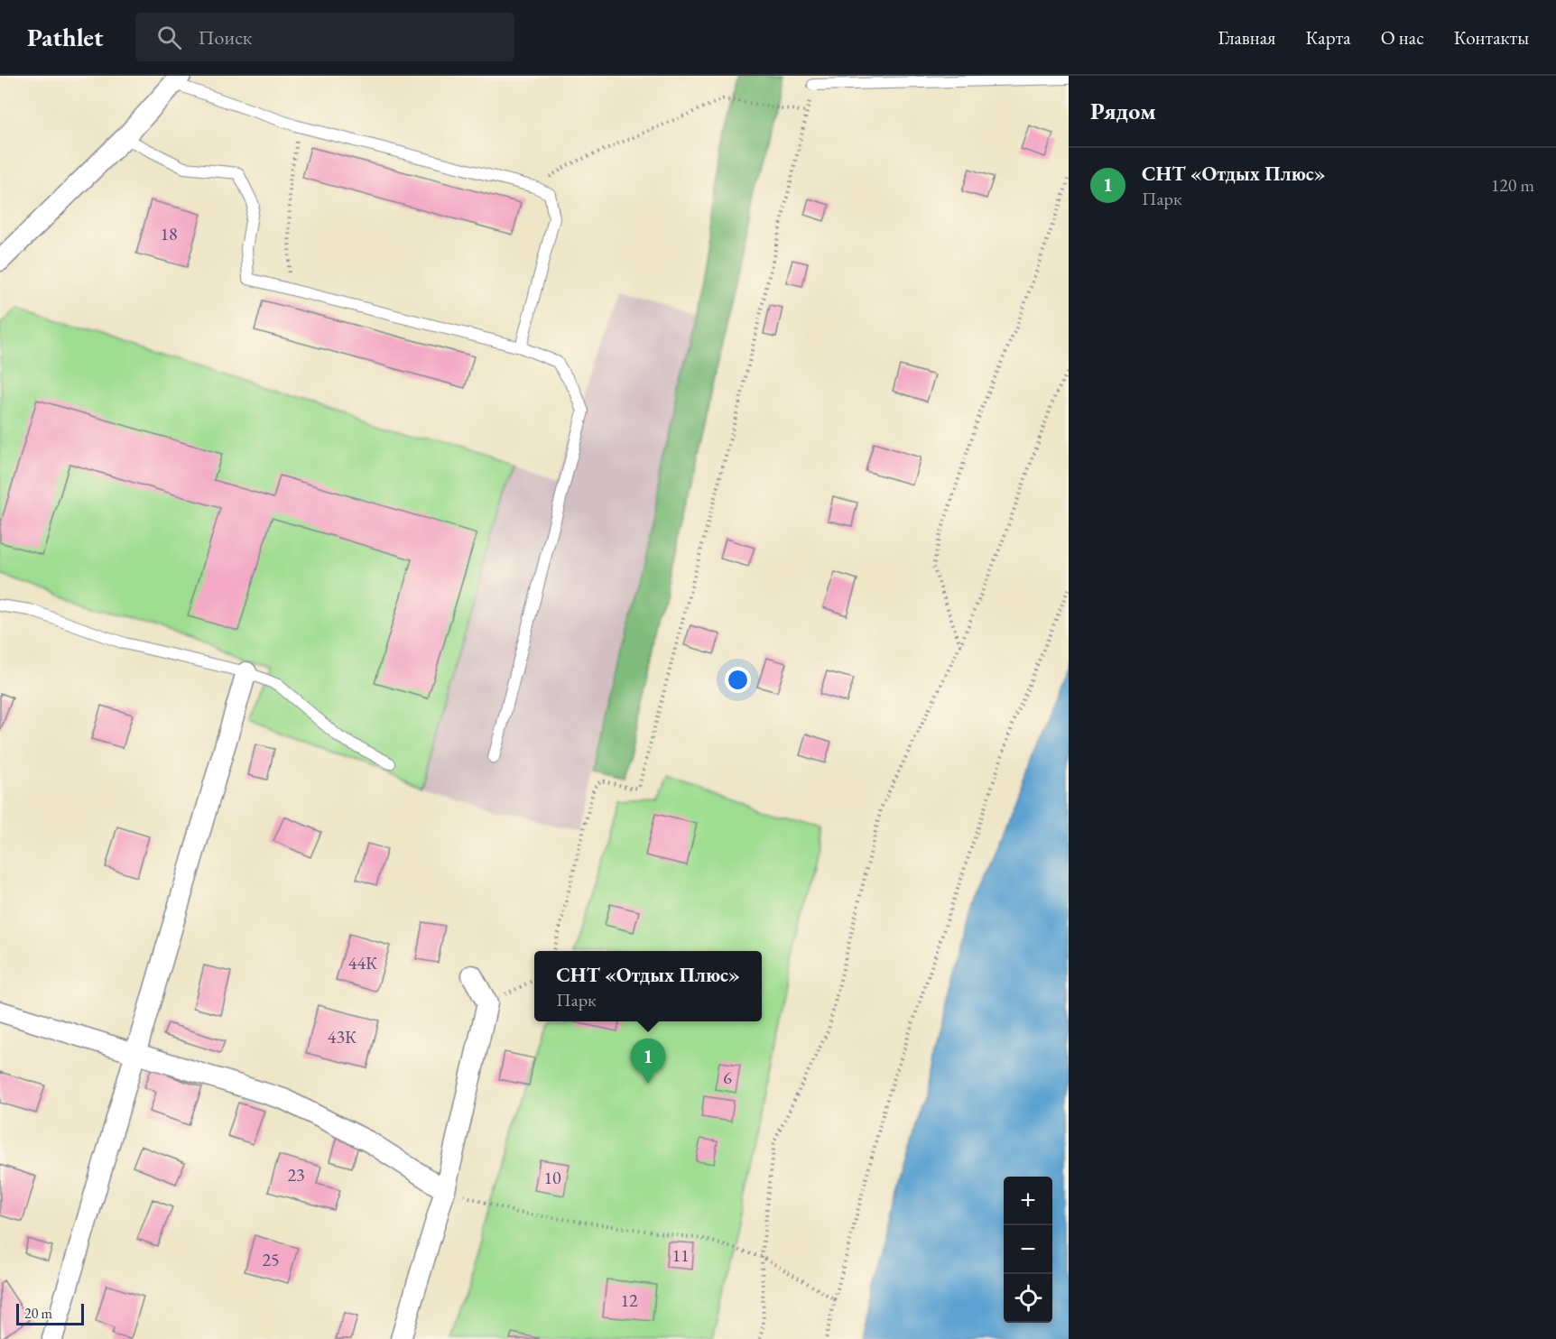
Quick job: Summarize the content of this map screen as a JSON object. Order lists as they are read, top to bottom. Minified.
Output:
{"house_numbers":["18","44К","43К","6","23","10","11","25","12"],"scale_bar":"20 m","page":{"header":"Pathlet","search":"Поиск","nav":["Главная","Карта","О нас","Контакты"],"heading":"Рядом","list":[{"mark":"1","name":"СНТ «Отдых Плюс»","note":"Парк","value":"120 m"}],"popup":["СНТ «Отдых Плюс»","Парк"],"pins":"1","map_buttons":["+","−"],"scale":"20 m"}}
